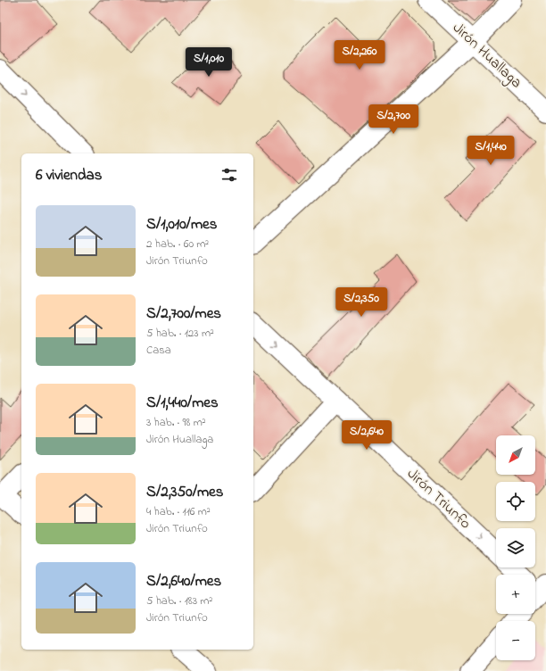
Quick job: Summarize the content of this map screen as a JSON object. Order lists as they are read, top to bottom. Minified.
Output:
{"streets":{"street":["Jirón Huallaga","Jirón Triunfo"]},"one_way":["Jirón Triunfo"],"north":"bottom left","page":{"price":["S/2,260","S/1,010","S/2,700","S/1,440","S/2,350","S/2,640"],"heading":"6 viviendas","list":[{"name":"S/1,010/mes","note":"2 hab. · 60 m² · Jirón Triunfo"},{"name":"S/2,700/mes","note":"5 hab. · 123 m² · Casa"},{"name":"S/1,440/mes","note":"3 hab. · 98 m² · Jirón Huallaga"},{"name":"S/2,350/mes","note":"4 hab. · 116 m² · Jirón Triunfo"},{"name":"S/2,640/mes","note":"5 hab. · 183 m² · Jirón Triunfo"}],"map_buttons":["+","−"]}}
